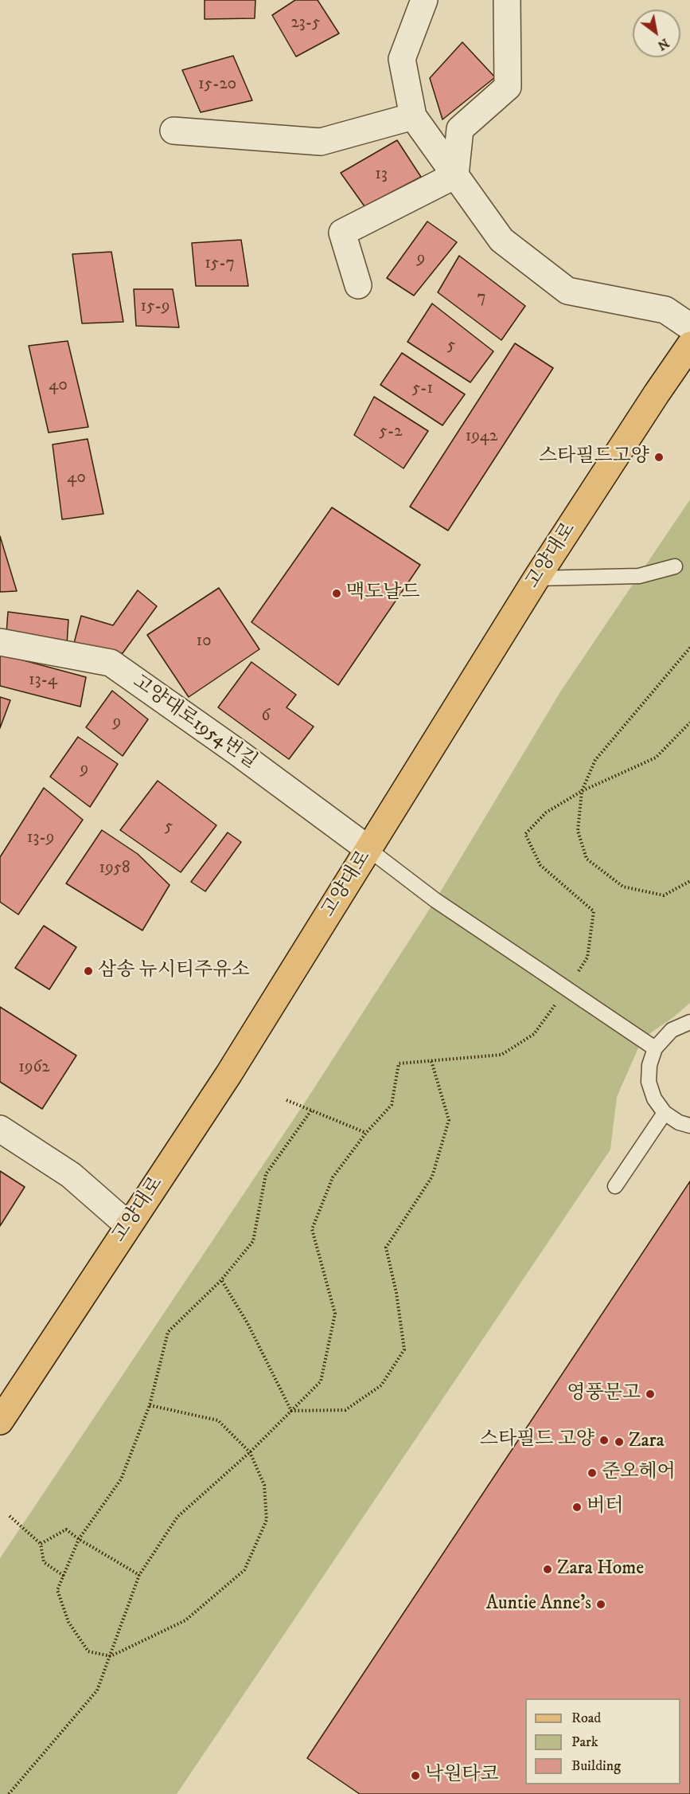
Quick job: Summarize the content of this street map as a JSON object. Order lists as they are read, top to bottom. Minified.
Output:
{"streets":{"main road":["고양대로"],"street":["고양대로1954번길"]},"crossings":[["고양대로","고양대로1954번길"]],"places":["스타필드고양","맥도날드","삼송 뉴시티주유소","영풍문고","스타필드 고양","Zara","준오헤어","버터","Zara Home","Auntie Anne's","낙원타코"],"house_numbers":["23-5","15-20","13","9","15-7","7","15-9","5","40","5-1","5-2","1942","40","10","13-4","6","9","9","5","13-9","1958","1962"],"legend":["Road","Park","Building"],"north":"bottom right"}
